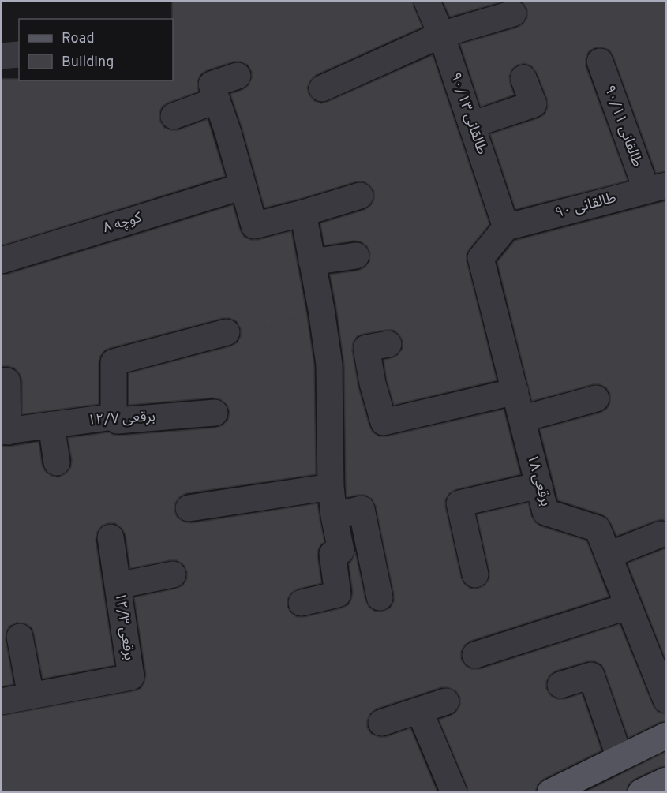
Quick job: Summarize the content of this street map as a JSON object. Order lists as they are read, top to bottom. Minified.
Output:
{"streets":{"street":["طالقانی ۹۰/۱۳","طالقانی ۹۰/۱۱","طالقانی ۹۰","کوچه ۸","برقعی ۱۲/۷","برقعی ۱۸","برقعی ۱۲/۳"]},"crossings":[["طالقانی ۹۰/۱۳","طالقانی ۹۰"],["طالقانی ۹۰/۱۳","برقعی ۱۸"],["طالقانی ۹۰/۱۱","طالقانی ۹۰"],["طالقانی ۹۰","برقعی ۱۸"]],"legend":["Road","Building"]}
